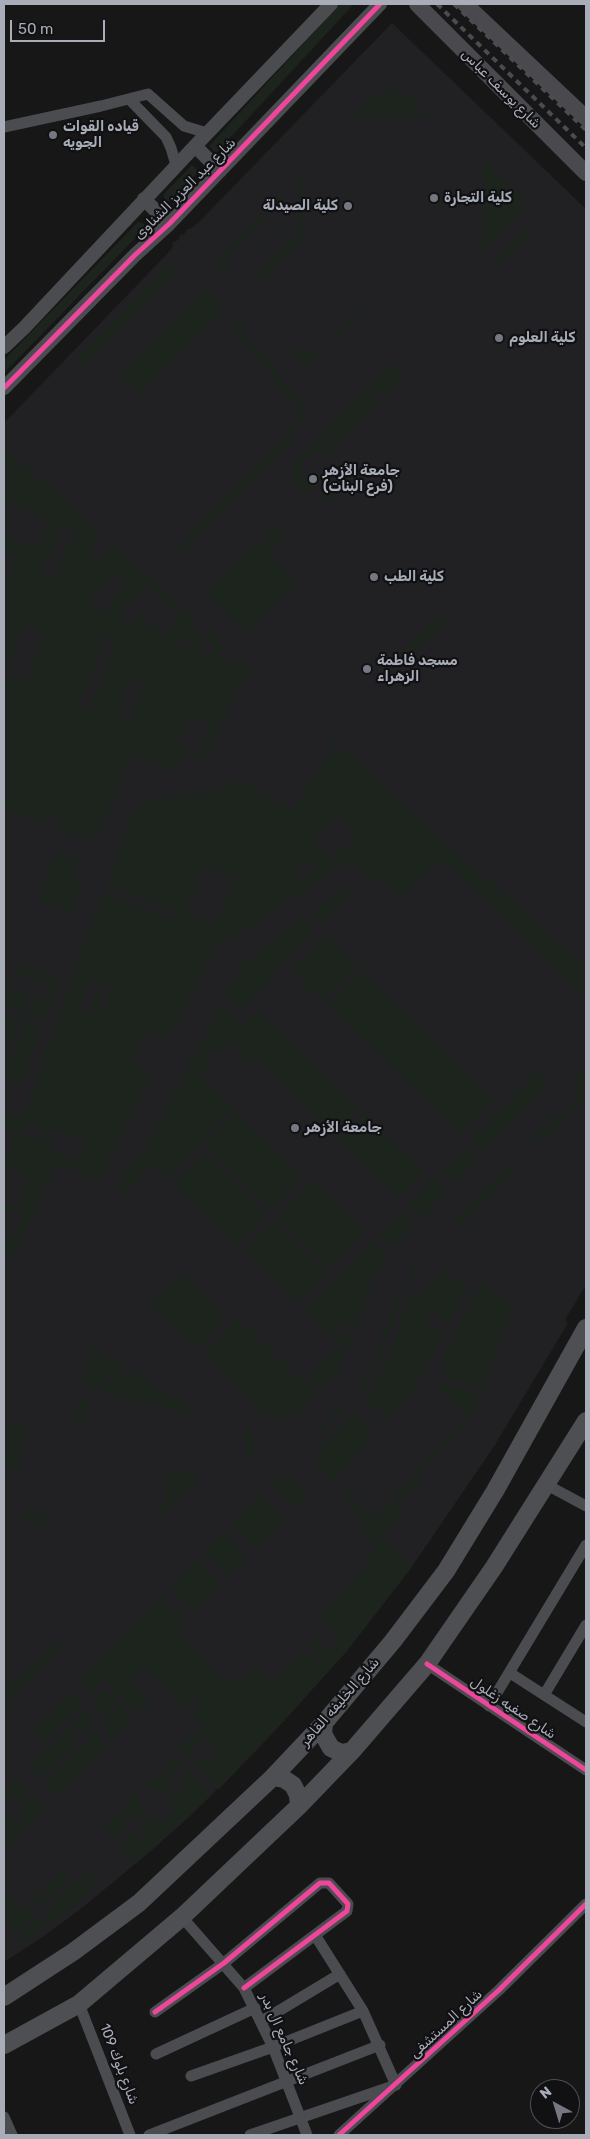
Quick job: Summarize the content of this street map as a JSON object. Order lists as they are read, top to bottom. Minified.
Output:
{"streets":{"main road":["شارع يوسف عباس","شارع الخليفه القاهر"],"street":["شارع عبد العزيز الشناوى","شارع صفيه زغلول","شارع المستشفى","شارع جامع ال بدر","شارع بلوك 109"]},"places":["قياده القوات الجويه","كلية التجارة","كلية الصيدلة","كلية العلوم","جامعة الأزهر (فرع البنات)","كلية الطب","مسجد فاطمة الزهراء","جامعة الأزهر"],"scale_bar":"50 m","north":"top left"}
